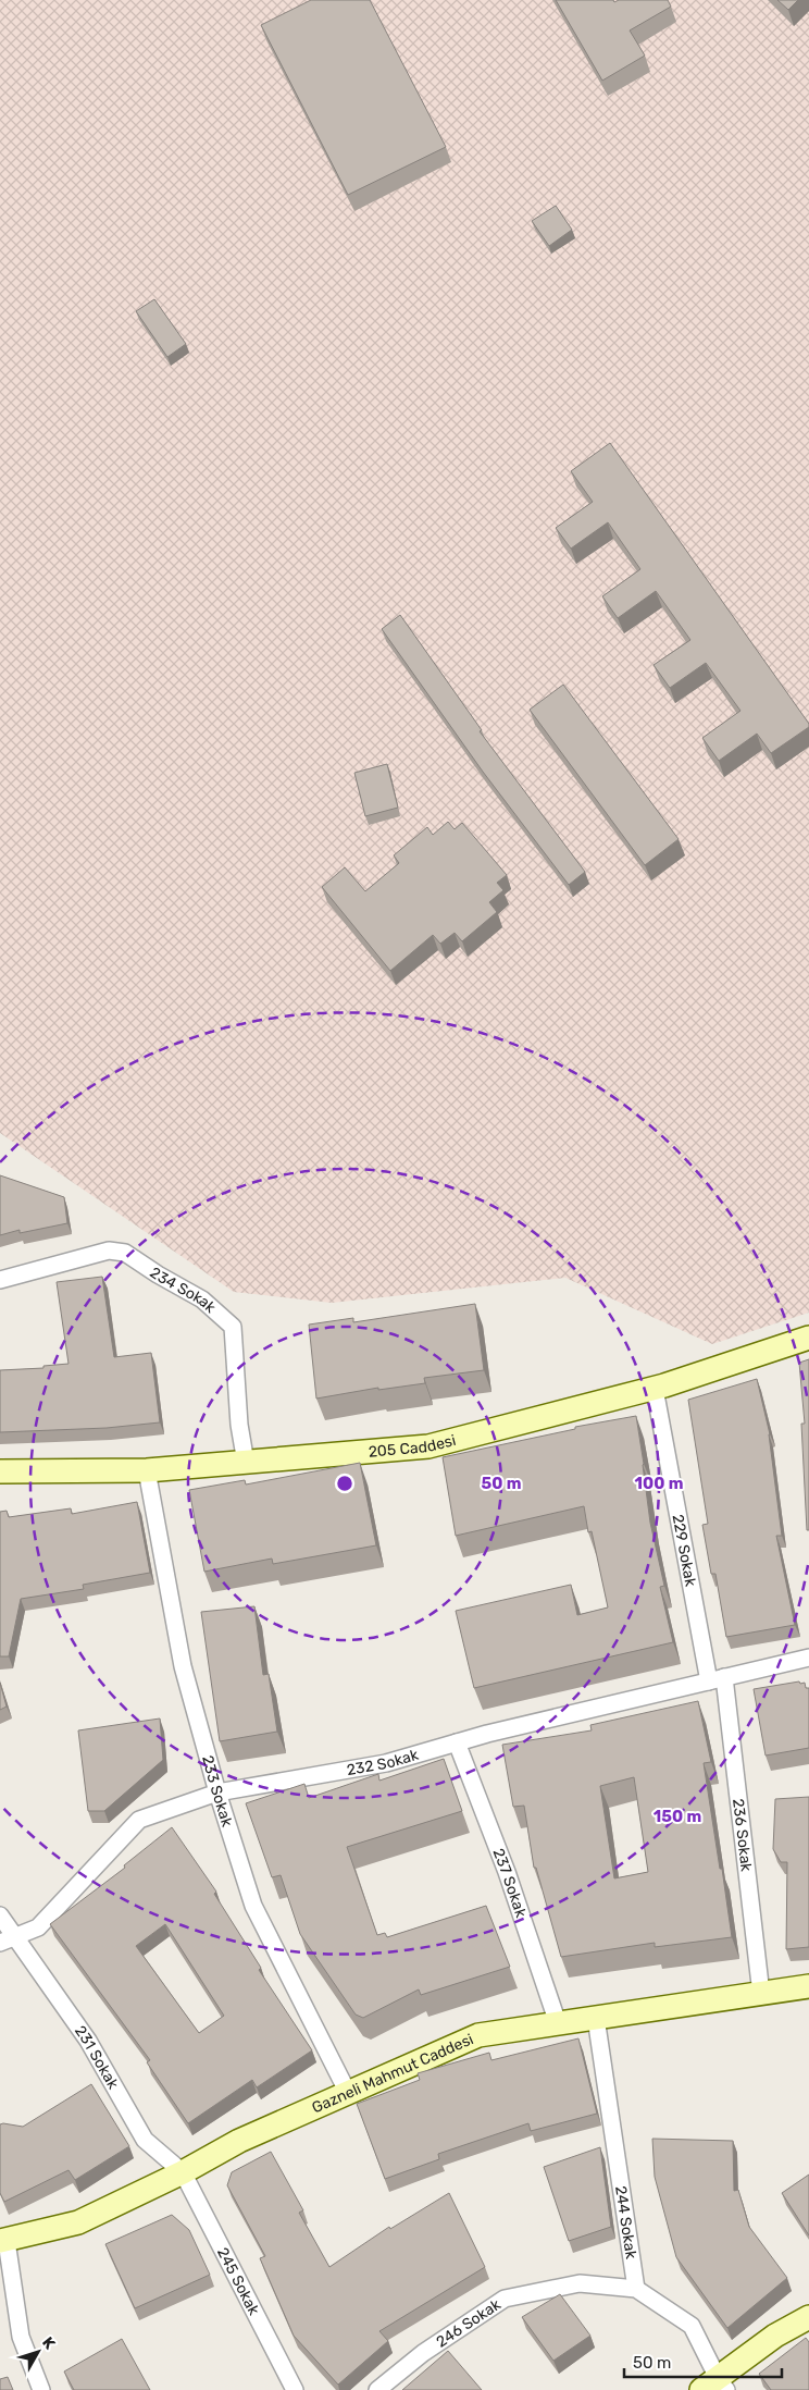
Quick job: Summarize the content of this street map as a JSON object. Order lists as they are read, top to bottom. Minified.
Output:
{"streets":{"street":["234 Sokak","205 Caddesi","229 Sokak","232 Sokak","233 Sokak","236 Sokak","237 Sokak","231 Sokak","Gazneli Mahmut Caddesi","244 Sokak","245 Sokak","246 Sokak"]},"crossings":[["234 Sokak","205 Caddesi"],["205 Caddesi","229 Sokak"],["205 Caddesi","233 Sokak"],["229 Sokak","232 Sokak"],["229 Sokak","236 Sokak"],["232 Sokak","233 Sokak"],["232 Sokak","236 Sokak"],["232 Sokak","237 Sokak"],["232 Sokak","231 Sokak"],["233 Sokak","Gazneli Mahmut Caddesi"],["236 Sokak","Gazneli Mahmut Caddesi"],["237 Sokak","Gazneli Mahmut Caddesi"],["231 Sokak","Gazneli Mahmut Caddesi"],["231 Sokak","245 Sokak"],["Gazneli Mahmut Caddesi","244 Sokak"],["Gazneli Mahmut Caddesi","245 Sokak"],["244 Sokak","246 Sokak"]],"scale_bar":"50 m","north":"top right","rings":["50 m","100 m","150 m"]}
